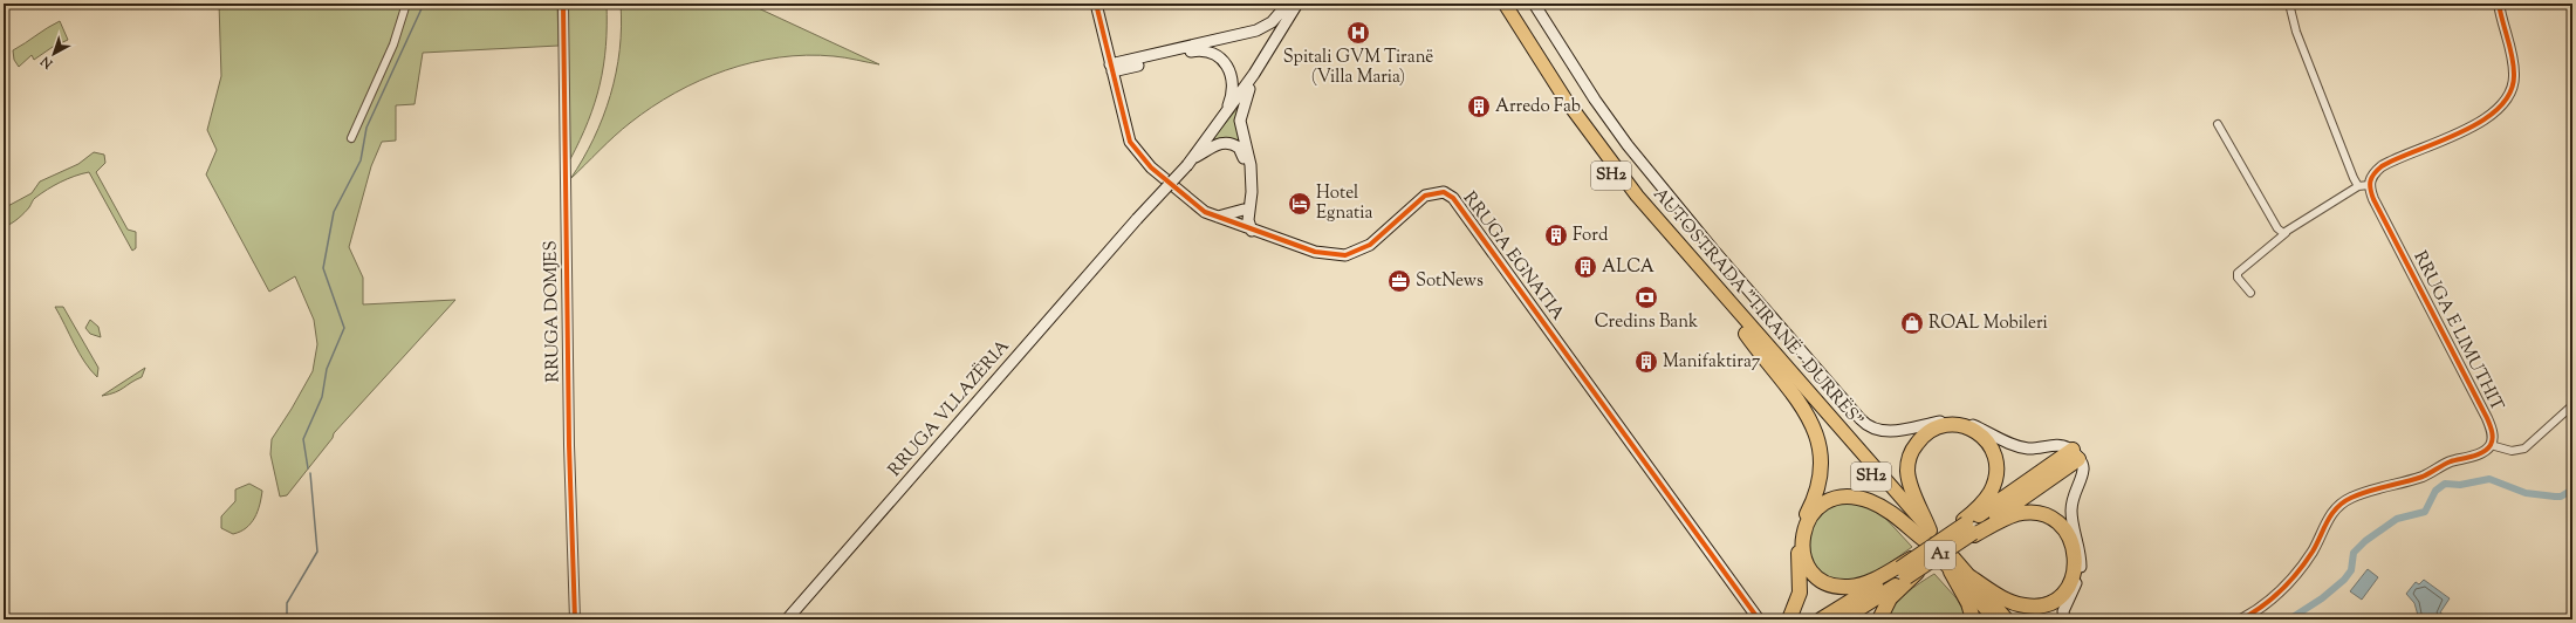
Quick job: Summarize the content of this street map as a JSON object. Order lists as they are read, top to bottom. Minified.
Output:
{"streets":{"highway":["SH2","AUTOSTRADA \"TIRANË - DURRËS\"","A1"],"main road":["RRUGA EGNATIA","RRUGA VLLAZËRIA"],"street":["RRUGA DOMJES","RRUGA E LIMUTHIT"]},"crossings":[["AUTOSTRADA \"TIRANË - DURRËS\"","A1"]],"places":{"hospital":["Spitali GVM Tiranë (Villa Maria)"],"building":["Arredo Fab","Ford","ALCA","Manifaktira7"],"hotel":["Hotel Egnatia"],"office":["SotNews"],"bank":["Credins Bank"],"shop":["ROAL Mobileri"]},"north":"bottom left"}
